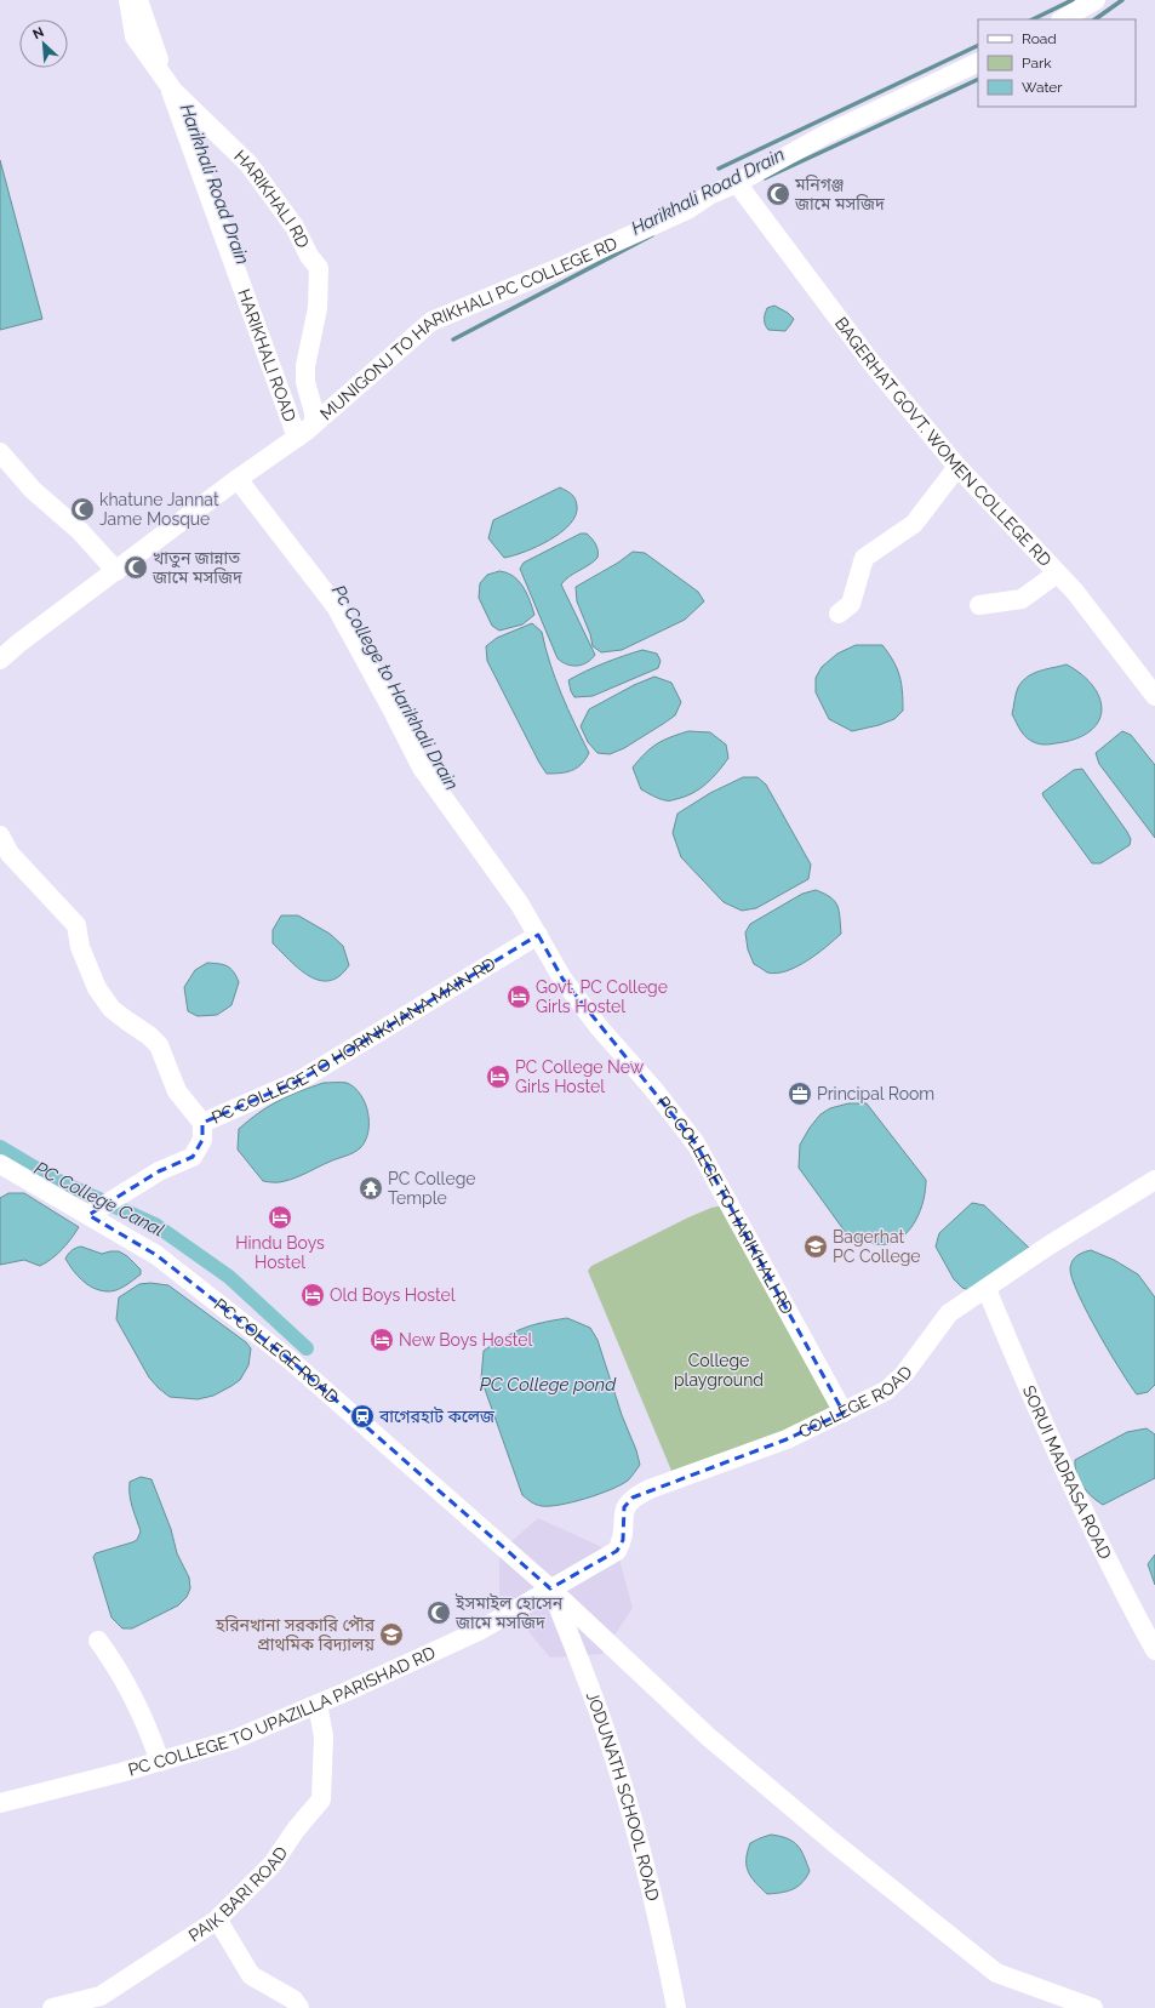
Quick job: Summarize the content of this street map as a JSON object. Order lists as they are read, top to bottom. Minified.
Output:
{"streets":{"street":["HARIKHALI RD","MUNIGONJ TO HARIKHALI PC COLLEGE RD","HARIKHALI ROAD","BAGERHAT GOVT. WOMEN COLLEGE RD","PC COLLEGE TO HORINKHANA MAIN RD","PC COLLEGE TO HARIKHALI RD","PC COLLEGE ROAD","COLLEGE ROAD","SORUI MADRASA ROAD","PC COLLEGE TO UPAZILLA PARISHAD RD","JODUNATH SCHOOL ROAD","PAIK BARI ROAD"]},"crossings":[["HARIKHALI RD","MUNIGONJ TO HARIKHALI PC COLLEGE RD"],["HARIKHALI RD","HARIKHALI ROAD"],["MUNIGONJ TO HARIKHALI PC COLLEGE RD","HARIKHALI ROAD"],["MUNIGONJ TO HARIKHALI PC COLLEGE RD","BAGERHAT GOVT. WOMEN COLLEGE RD"],["MUNIGONJ TO HARIKHALI PC COLLEGE RD","PC COLLEGE TO HARIKHALI RD"],["PC COLLEGE TO HORINKHANA MAIN RD","PC COLLEGE TO HARIKHALI RD"],["PC COLLEGE TO HORINKHANA MAIN RD","PC COLLEGE ROAD"],["PC COLLEGE TO HARIKHALI RD","COLLEGE ROAD"],["PC COLLEGE ROAD","COLLEGE ROAD"],["PC COLLEGE ROAD","PC COLLEGE TO UPAZILLA PARISHAD RD"],["PC COLLEGE ROAD","JODUNATH SCHOOL ROAD"],["COLLEGE ROAD","SORUI MADRASA ROAD"],["COLLEGE ROAD","PC COLLEGE TO UPAZILLA PARISHAD RD"],["COLLEGE ROAD","JODUNATH SCHOOL ROAD"],["PC COLLEGE TO UPAZILLA PARISHAD RD","JODUNATH SCHOOL ROAD"],["PC COLLEGE TO UPAZILLA PARISHAD RD","PAIK BARI ROAD"]],"water":["Harikhali Road Drain","Pc College to Harikhali Drain","PC College Canal","PC College pond"],"parks":["College playground"],"places":{"mosque":["মনিগঞ্জ জামে মসজিদ","khatune Jannat Jame Mosque","খাতুন জান্নাত জামে মসজিদ","ইসমাইল হোসেন জামে মসজিদ"],"hotel":["Govt. PC College Girls Hostel","PC College New Girls Hostel","Hindu Boys Hostel","Old Boys Hostel","New Boys Hostel"],"office":["Principal Room"],"temple":["PC College Temple"],"school or university":["Bagerhat PC College","হরিনখানা সরকারি পৌর প্রাথমিক বিদ্যালয়"],"station":["বাগেরহাট কলেজ"]},"legend":["Road","Park","Water"],"north":"top left"}
